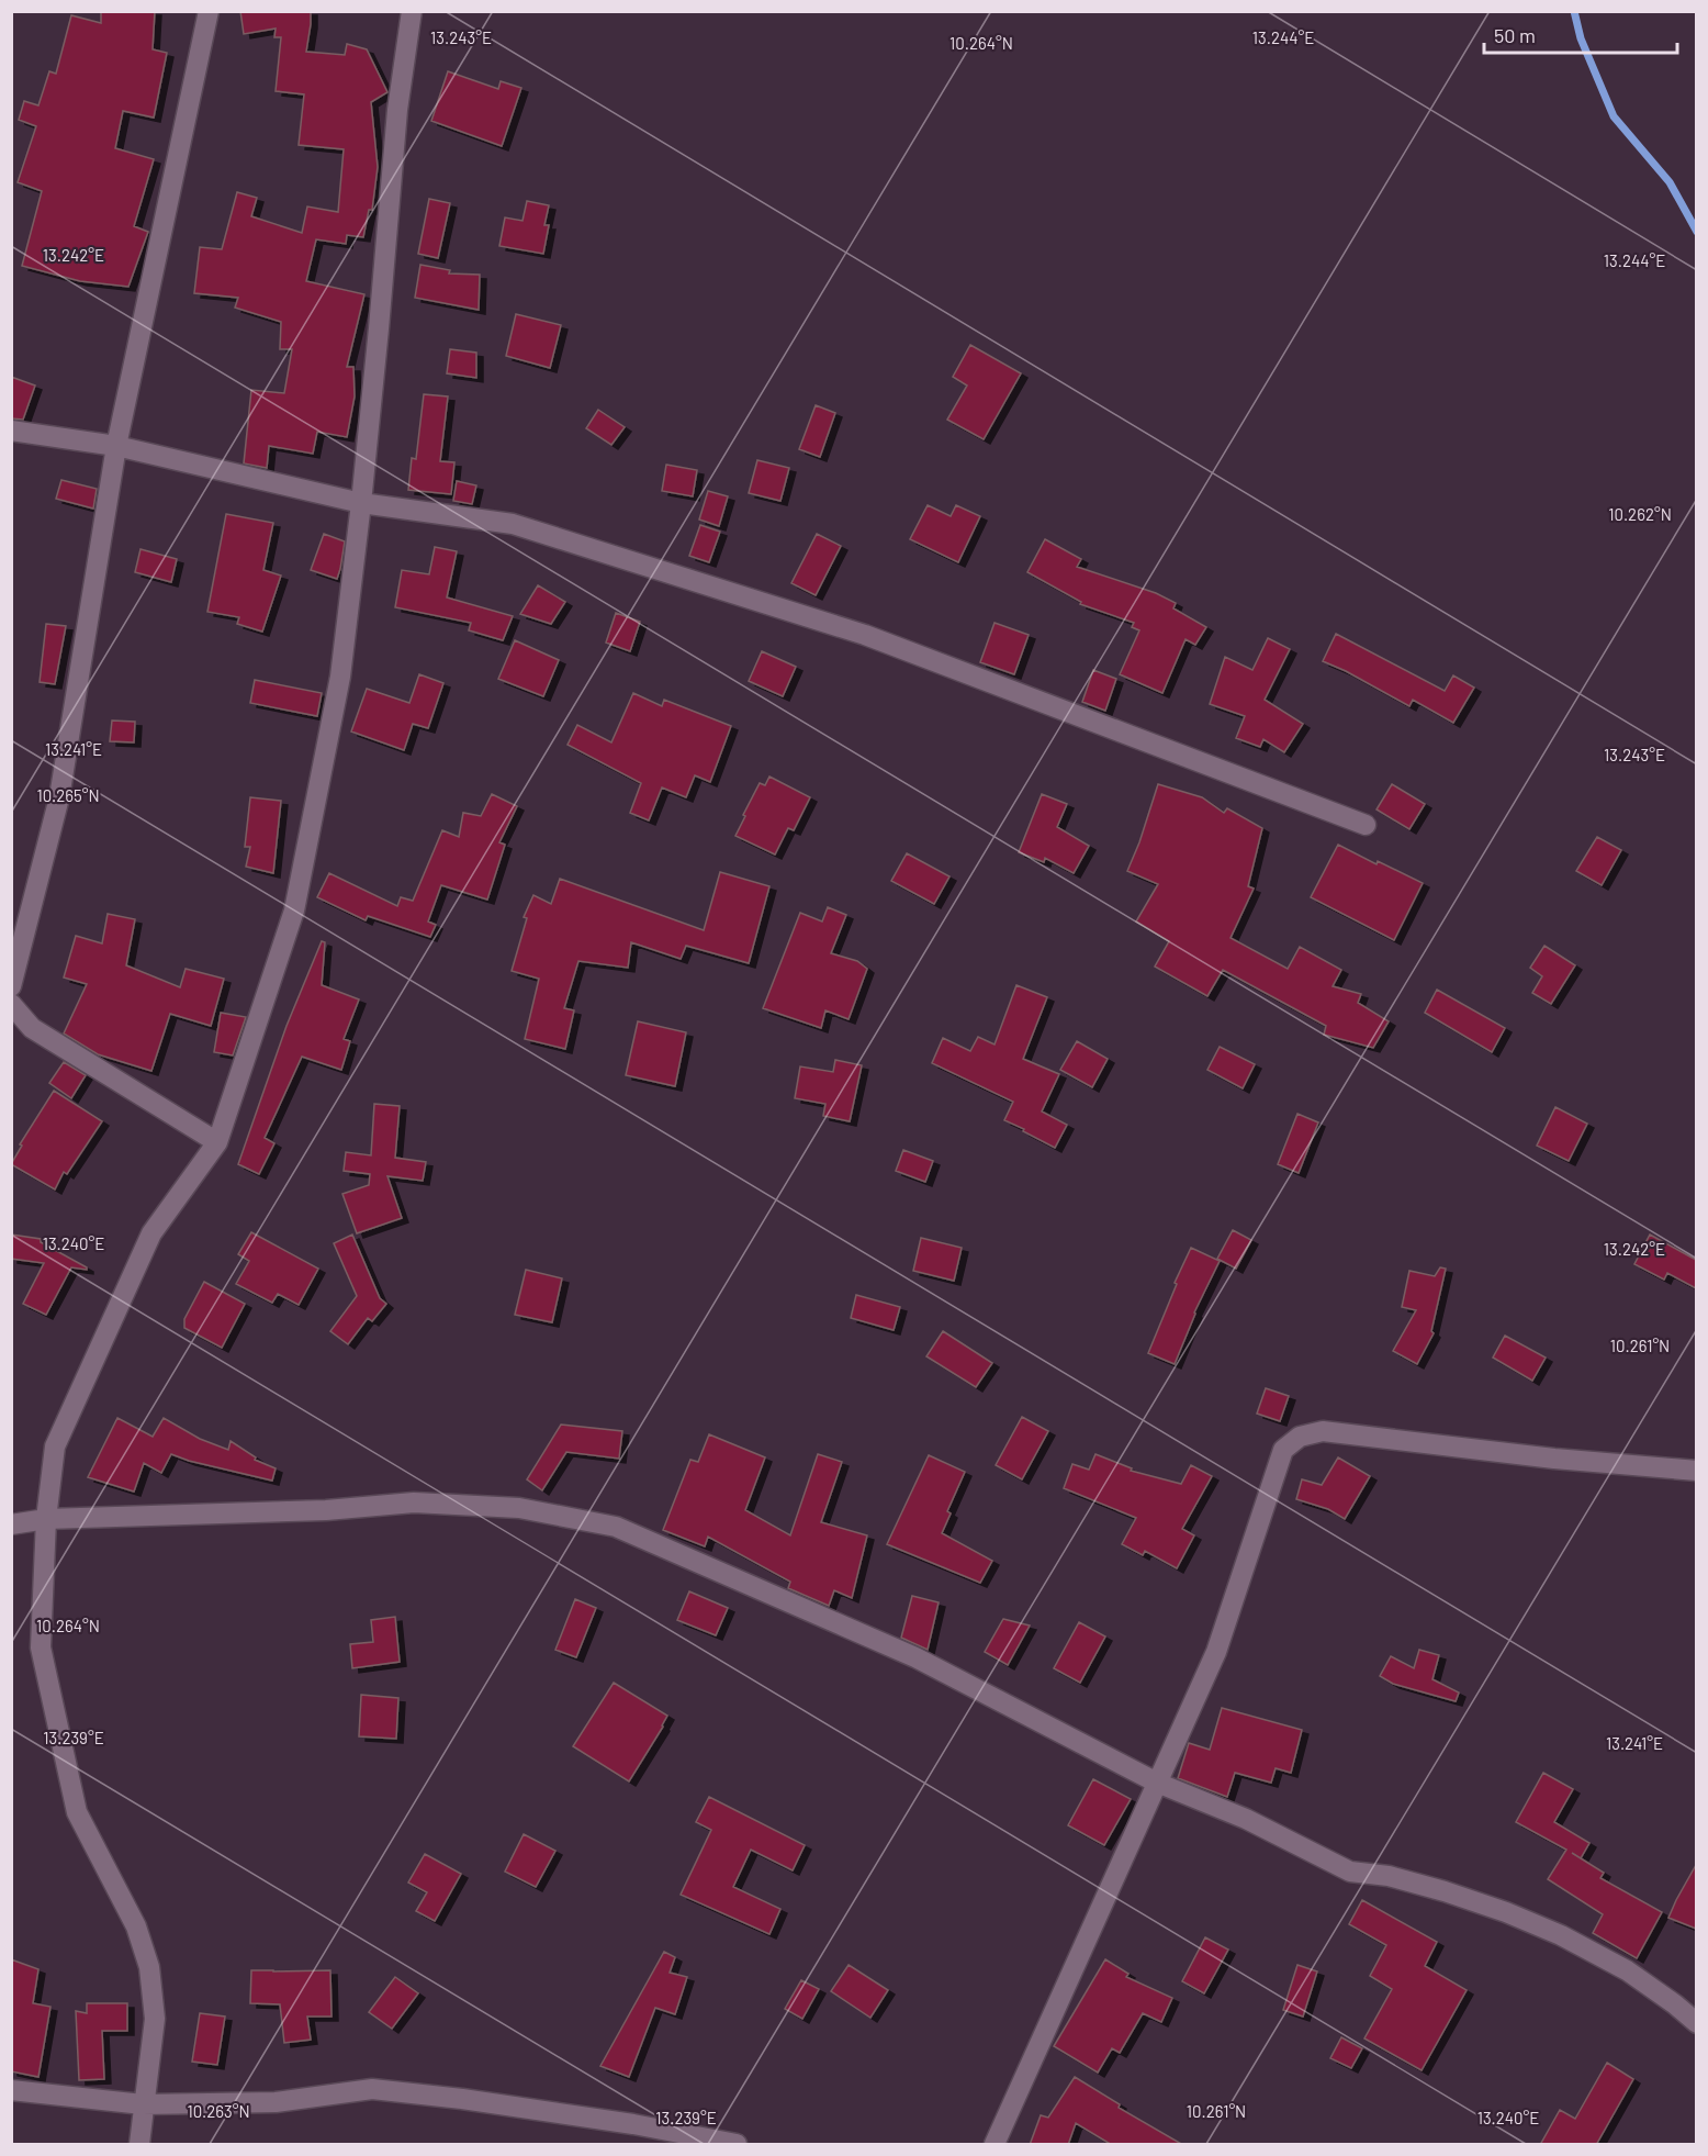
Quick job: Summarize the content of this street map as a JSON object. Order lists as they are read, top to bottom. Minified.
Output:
{"scale_bar":"50 m","coordinates":["13.243°E","13.244°E","10.264°N","13.242°E","10.262°N","13.241°E","10.265°N","13.240°E","10.261°N","13.239°E","10.263°N"]}
